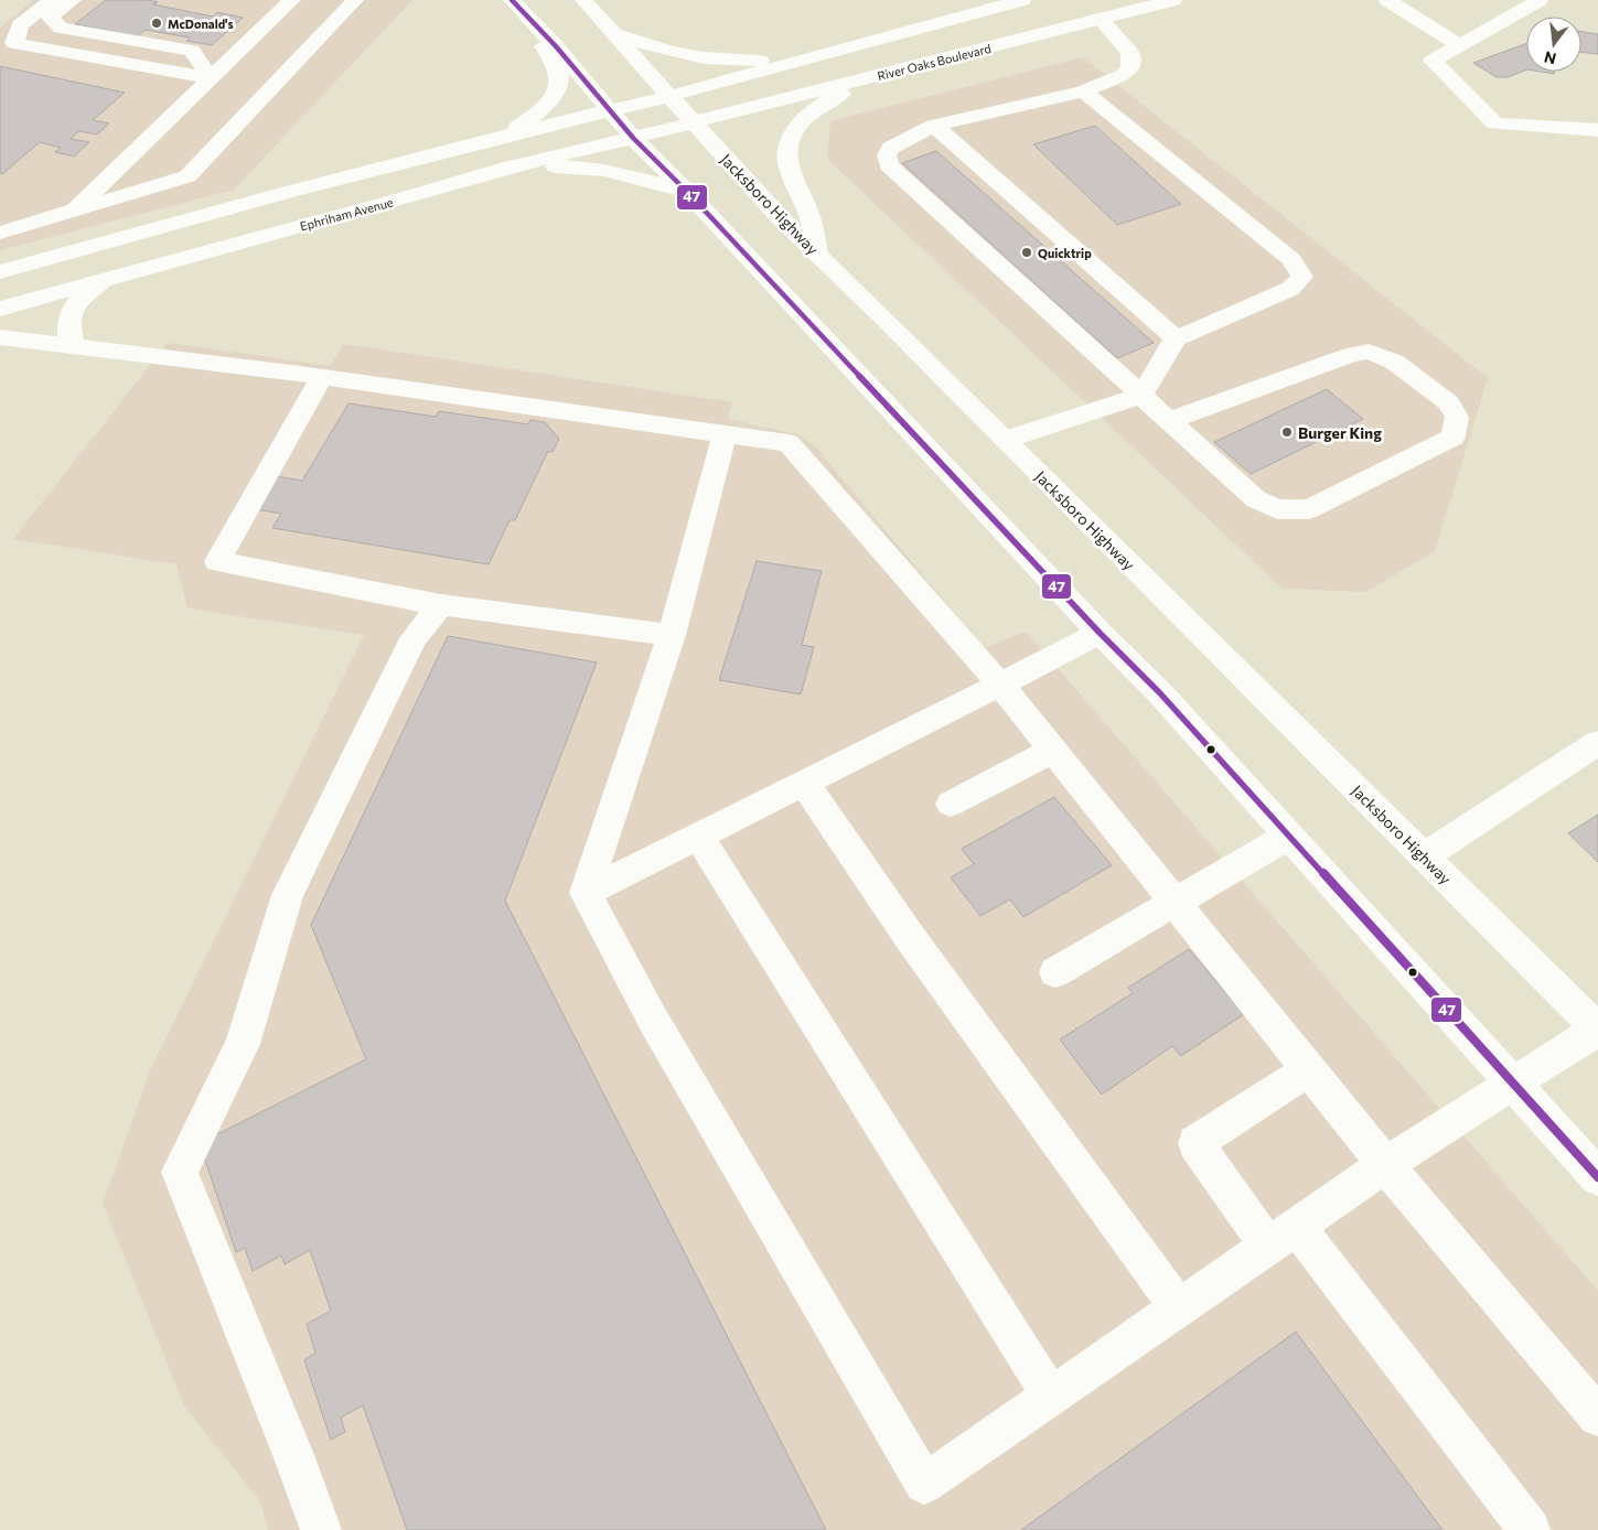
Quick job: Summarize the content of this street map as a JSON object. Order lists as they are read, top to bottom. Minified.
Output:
{"streets":{"main road":["River Oaks Boulevard","Jacksboro Highway","Ephriham Avenue"]},"crossings":[["River Oaks Boulevard","Jacksboro Highway"],["River Oaks Boulevard","Ephriham Avenue"],["Jacksboro Highway","Ephriham Avenue"]],"places":["McDonald's","Quicktrip","Burger King"],"lines":["transit line 47"],"north":"bottom"}
